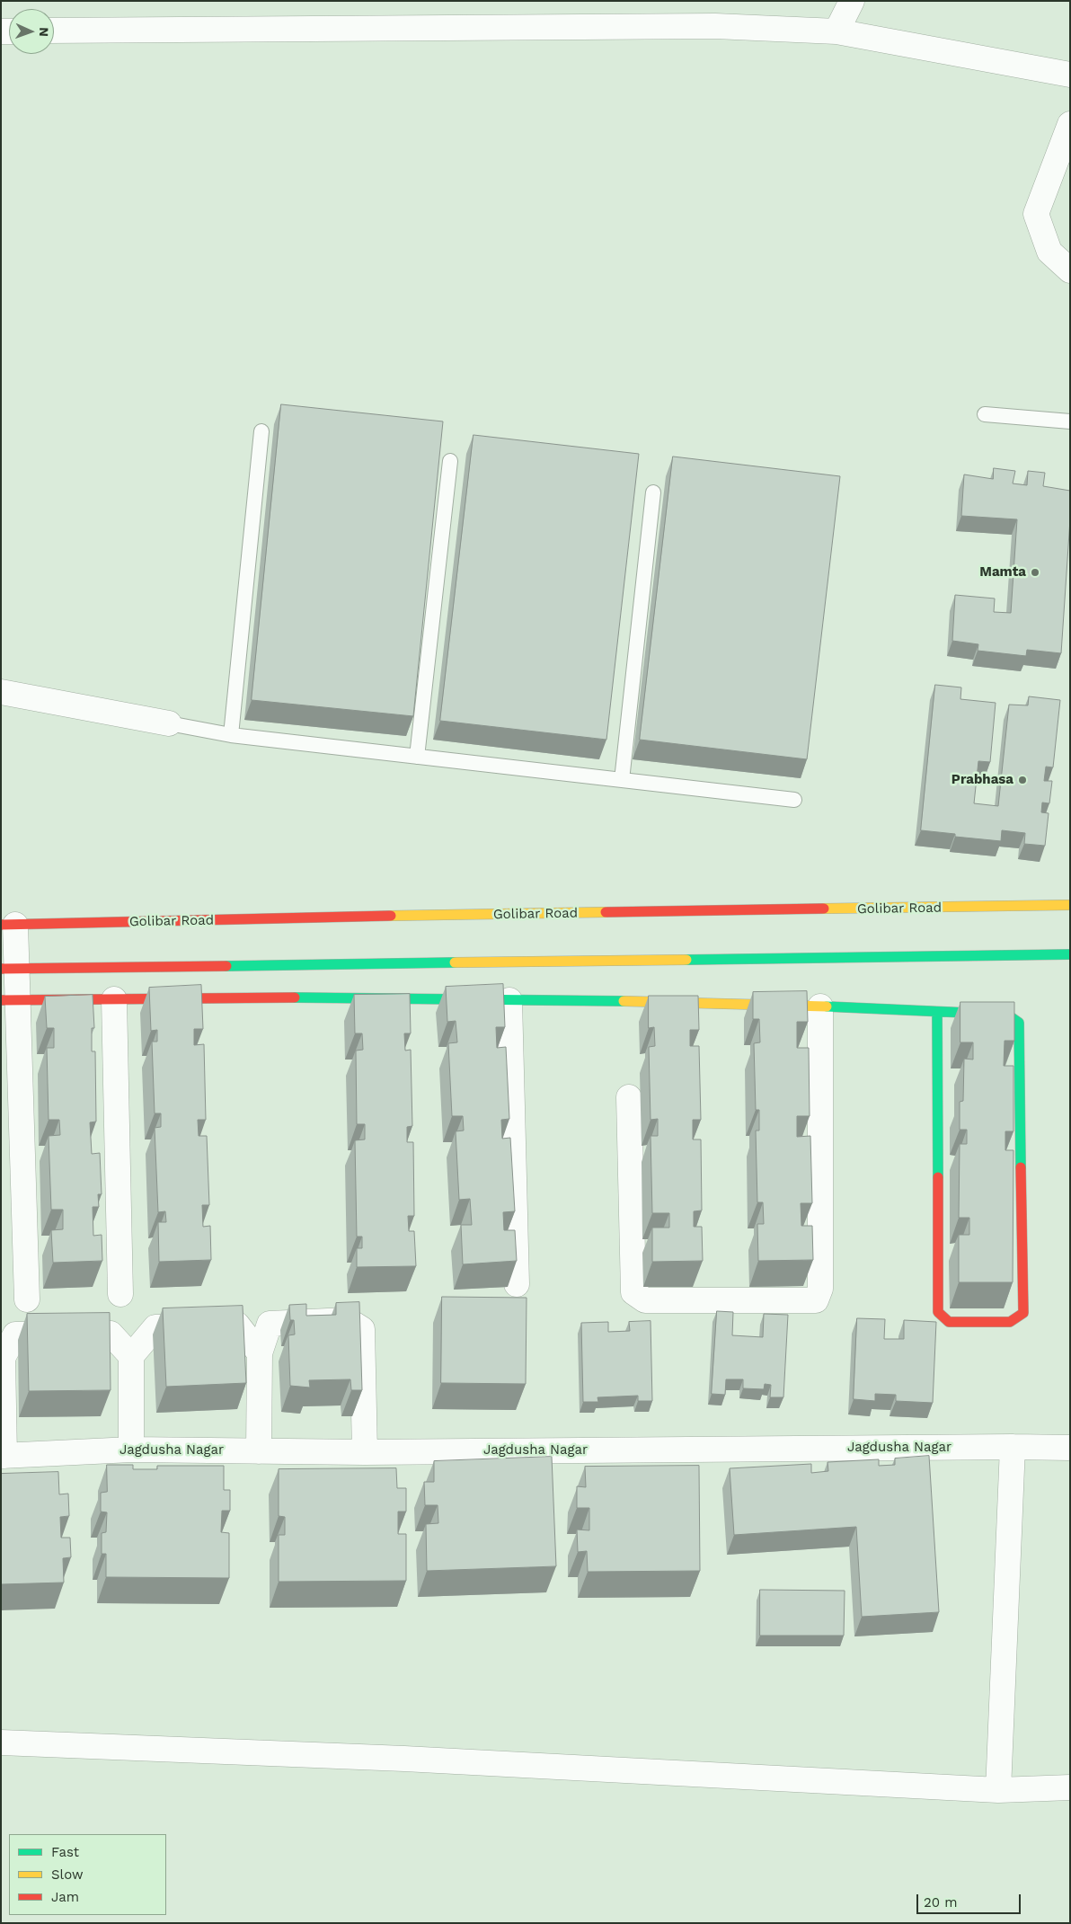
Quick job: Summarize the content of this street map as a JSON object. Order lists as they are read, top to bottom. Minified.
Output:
{"streets":{"street":["Golibar Road","Jagdusha Nagar"]},"places":["Mamta","Prabhasa"],"legend":["Fast","Slow","Jam"],"scale_bar":"20 m","north":"right"}
